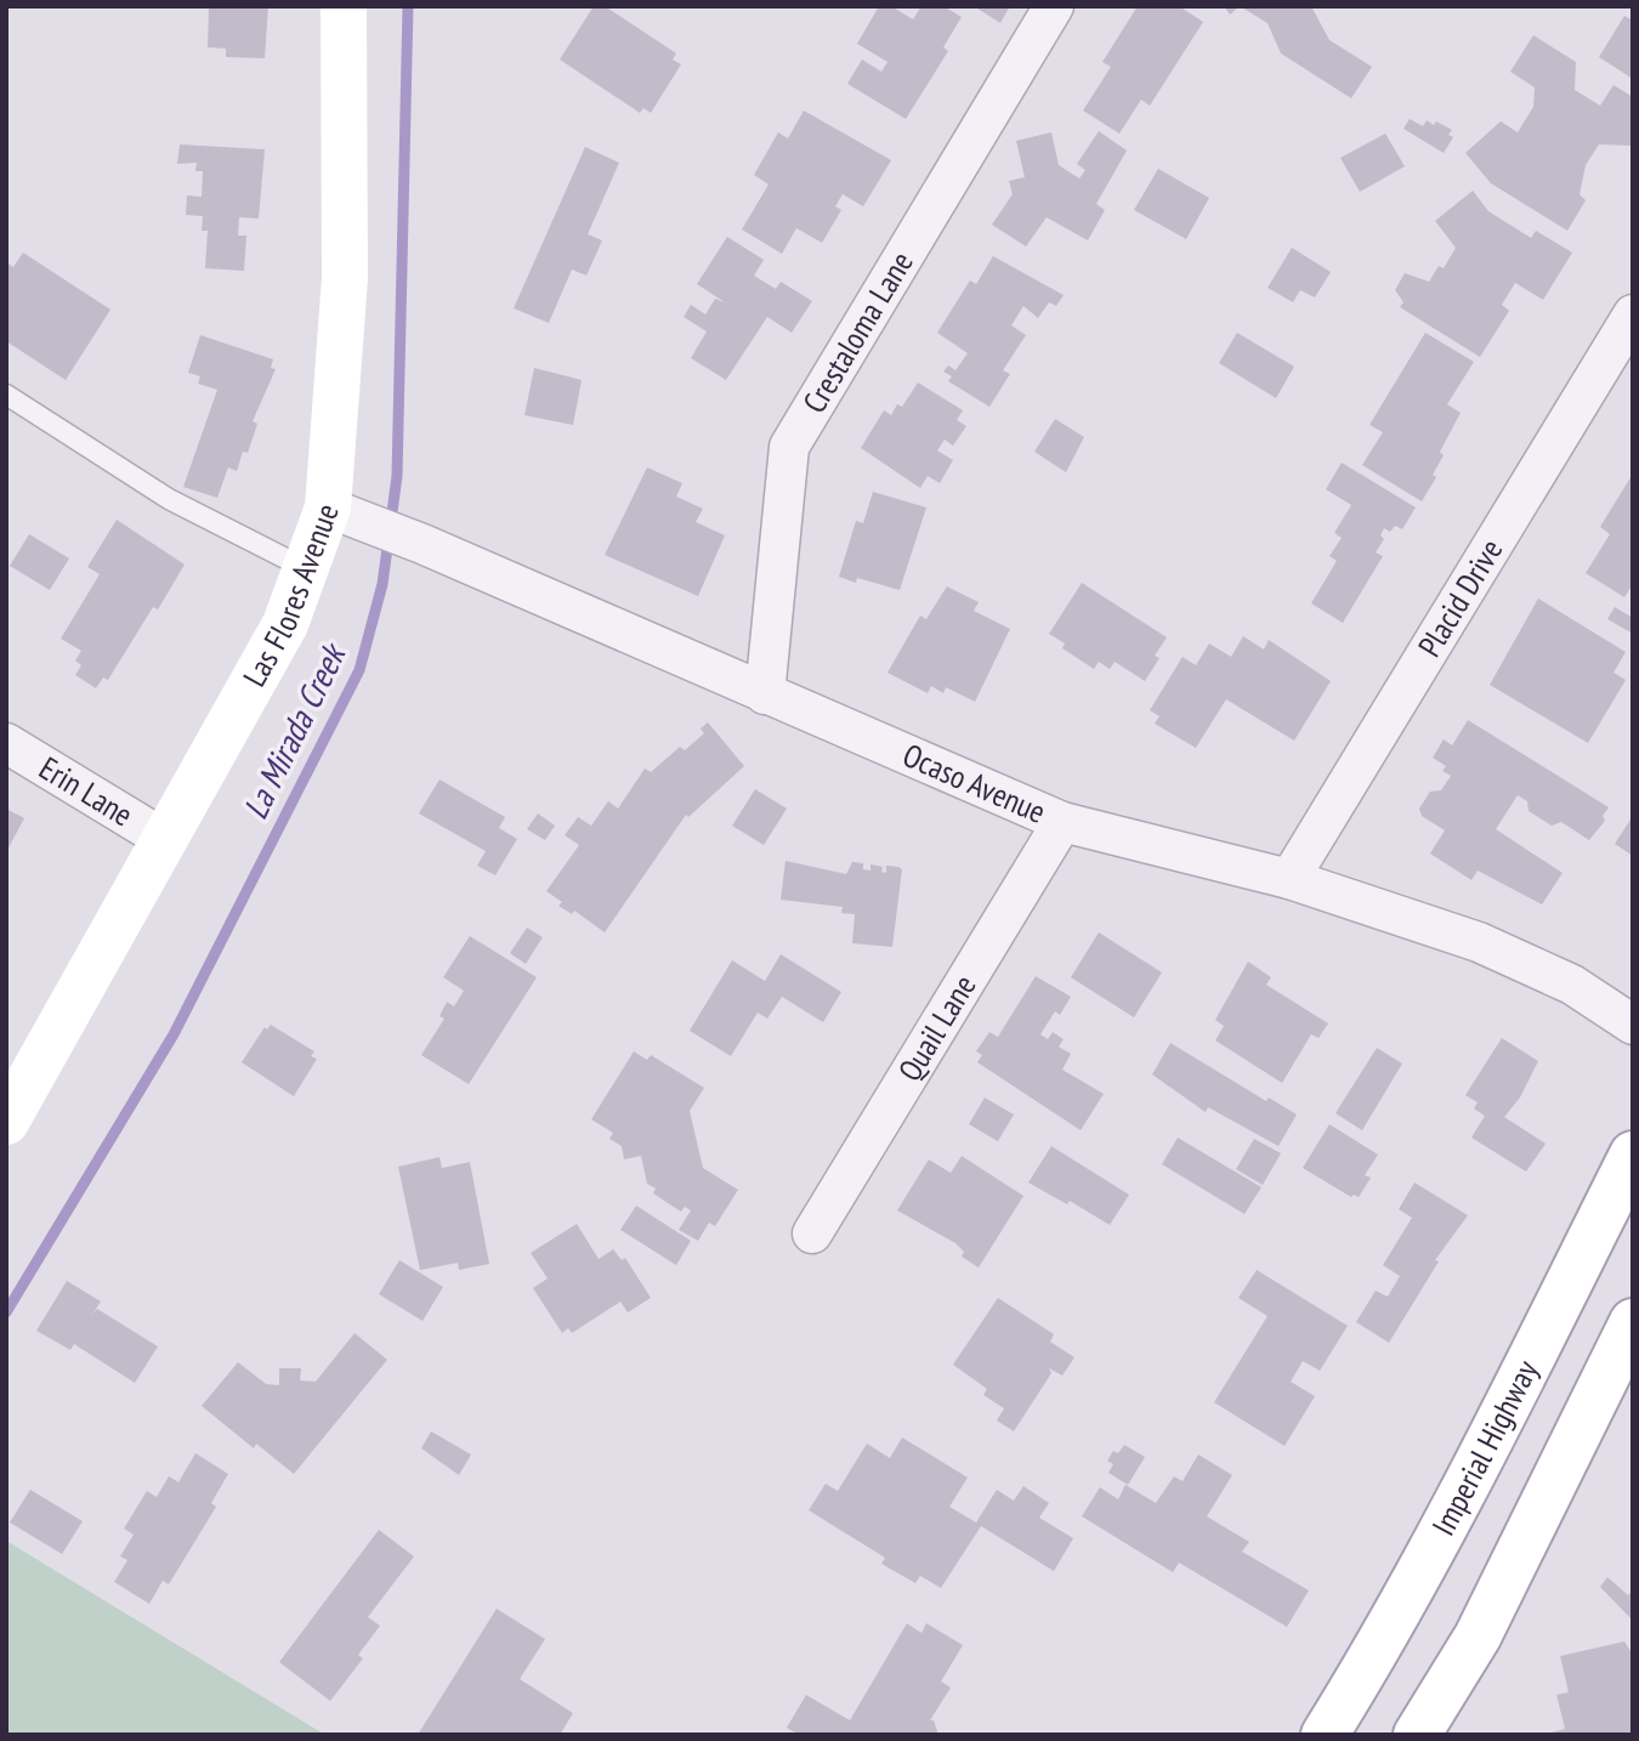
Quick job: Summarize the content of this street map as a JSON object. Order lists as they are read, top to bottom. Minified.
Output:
{"streets":{"street":["Crestaloma Lane","Las Flores Avenue","Placid Drive","Ocaso Avenue","Erin Lane","Quail Lane","Imperial Highway"]},"crossings":[["Crestaloma Lane","Ocaso Avenue"],["Las Flores Avenue","Ocaso Avenue"],["Las Flores Avenue","Erin Lane"],["Placid Drive","Ocaso Avenue"],["Ocaso Avenue","Quail Lane"]],"water":["La Mirada Creek"]}
